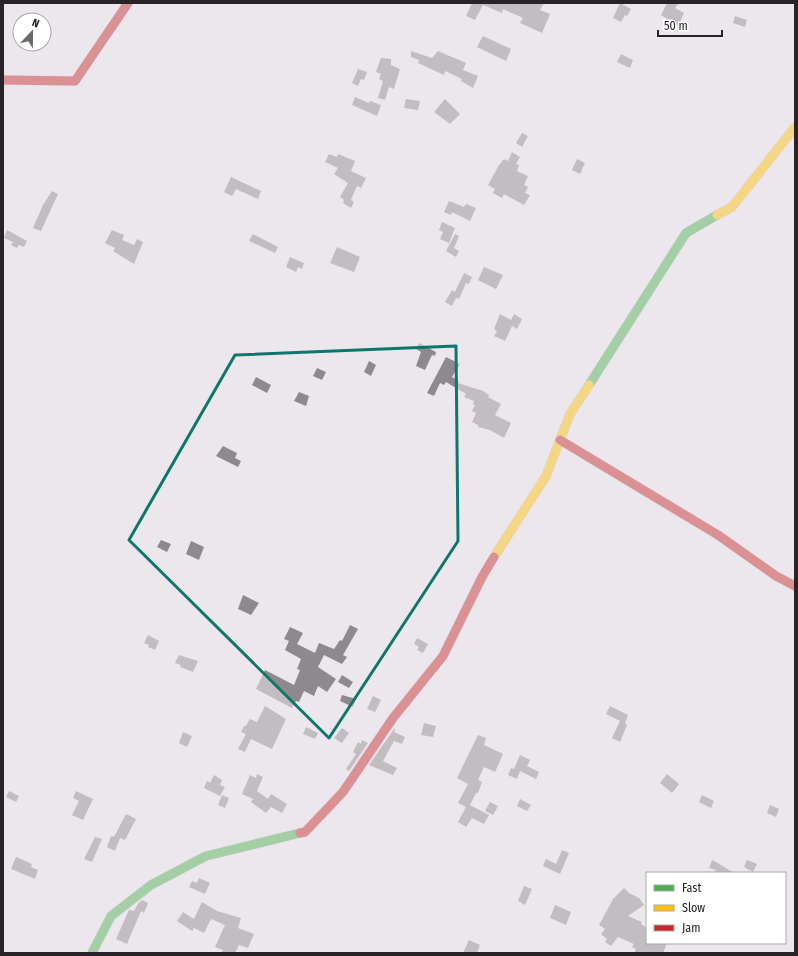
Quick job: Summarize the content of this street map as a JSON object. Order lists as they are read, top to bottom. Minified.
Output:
{"legend":["Fast","Slow","Jam"],"scale_bar":"50 m","north":"top"}
